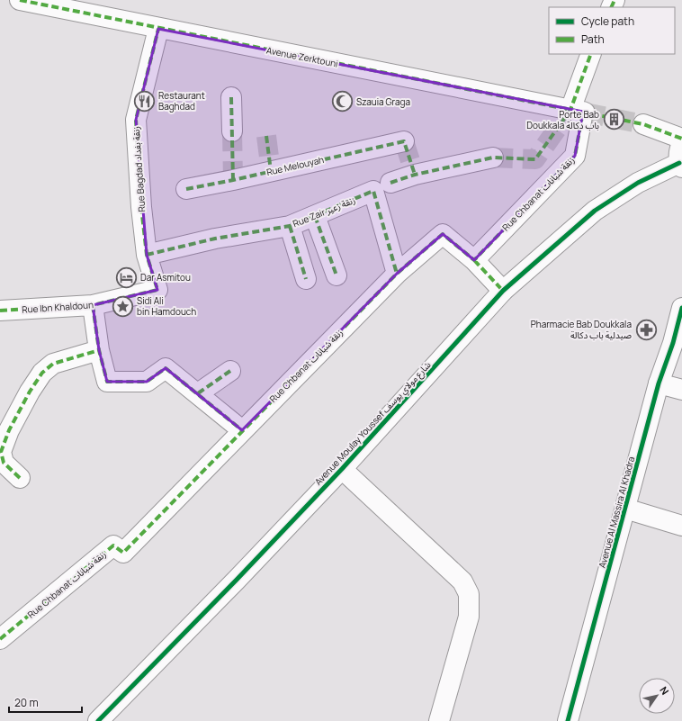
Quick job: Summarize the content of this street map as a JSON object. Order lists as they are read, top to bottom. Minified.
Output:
{"streets":{"street":["Avenue Zerktouni","Rue Melouyah","Rue Bagdad زنقة بغداد","Rue Chbanat زنقة شبانات","Rue Zair زنقة زعير","Rue Ibn Khaldoun","Avenue Moulay Youssef شارع مولاي يوسف","Avenue Al Massira Al Khadra"]},"crossings":[["Avenue Zerktouni","Rue Bagdad زنقة بغداد"],["Avenue Zerktouni","Rue Chbanat زنقة شبانات"],["Rue Bagdad زنقة بغداد","Rue Zair زنقة زعير"],["Rue Bagdad زنقة بغداد","Rue Ibn Khaldoun"],["Rue Chbanat زنقة شبانات","Rue Zair زنقة زعير"]],"places":{"restaurant":["Restaurant Baghdad"],"mosque":["Szauia Graga"],"building":["Porte Bab Doukkala باب دكالة"],"hotel":["Dar Asmitou"],"place":["Sidi Ali bin Hamdouch"],"pharmacy":["Pharmacie Bab Doukkala صيدلية باب دكالة"]},"legend":["Cycle path","Path"],"scale_bar":"20 m","north":"top right"}
